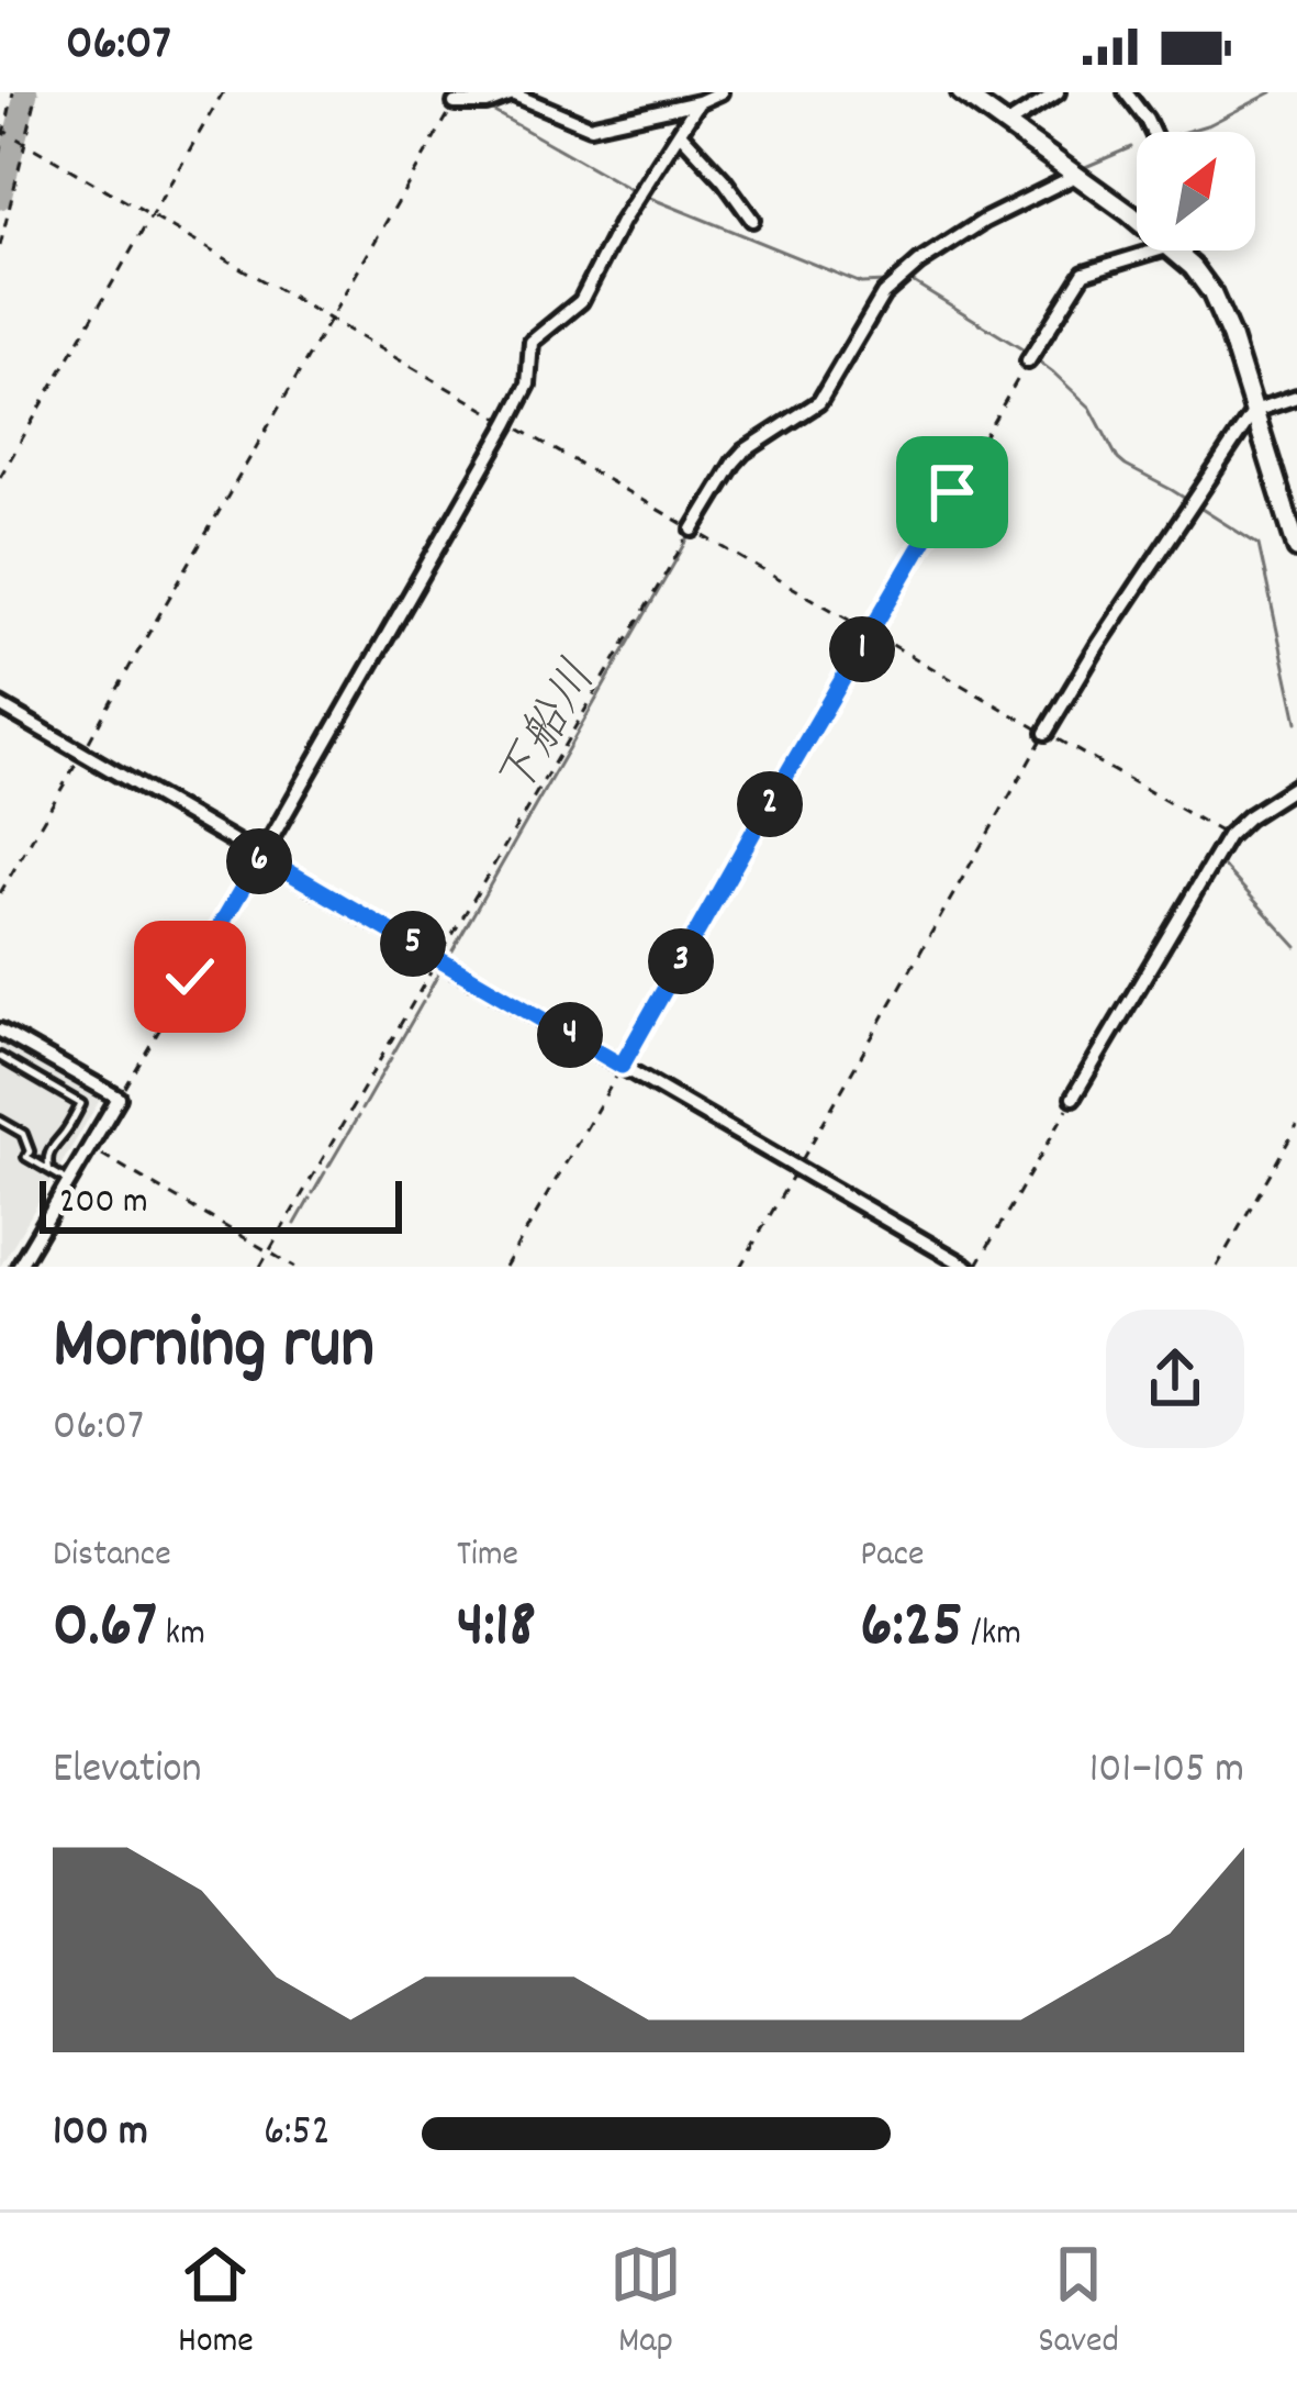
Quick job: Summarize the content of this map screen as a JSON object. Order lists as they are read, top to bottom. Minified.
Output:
{"water":["下船川"],"scale_bar":"200 m","north":"top right","page":{"status":"06:07","pins":["1","2","6","5","3","4"],"scale":"200 m","heading":["Morning run","06:07"],"stats":[["Distance","0.67 km"],["Time","4:18"],["Pace","6:25 /km"]],"chart":["Elevation","101–105 m"],"list":[{"name":"100 m","note":"6:52"}],"tabs":["Home","Map","Saved"]}}
